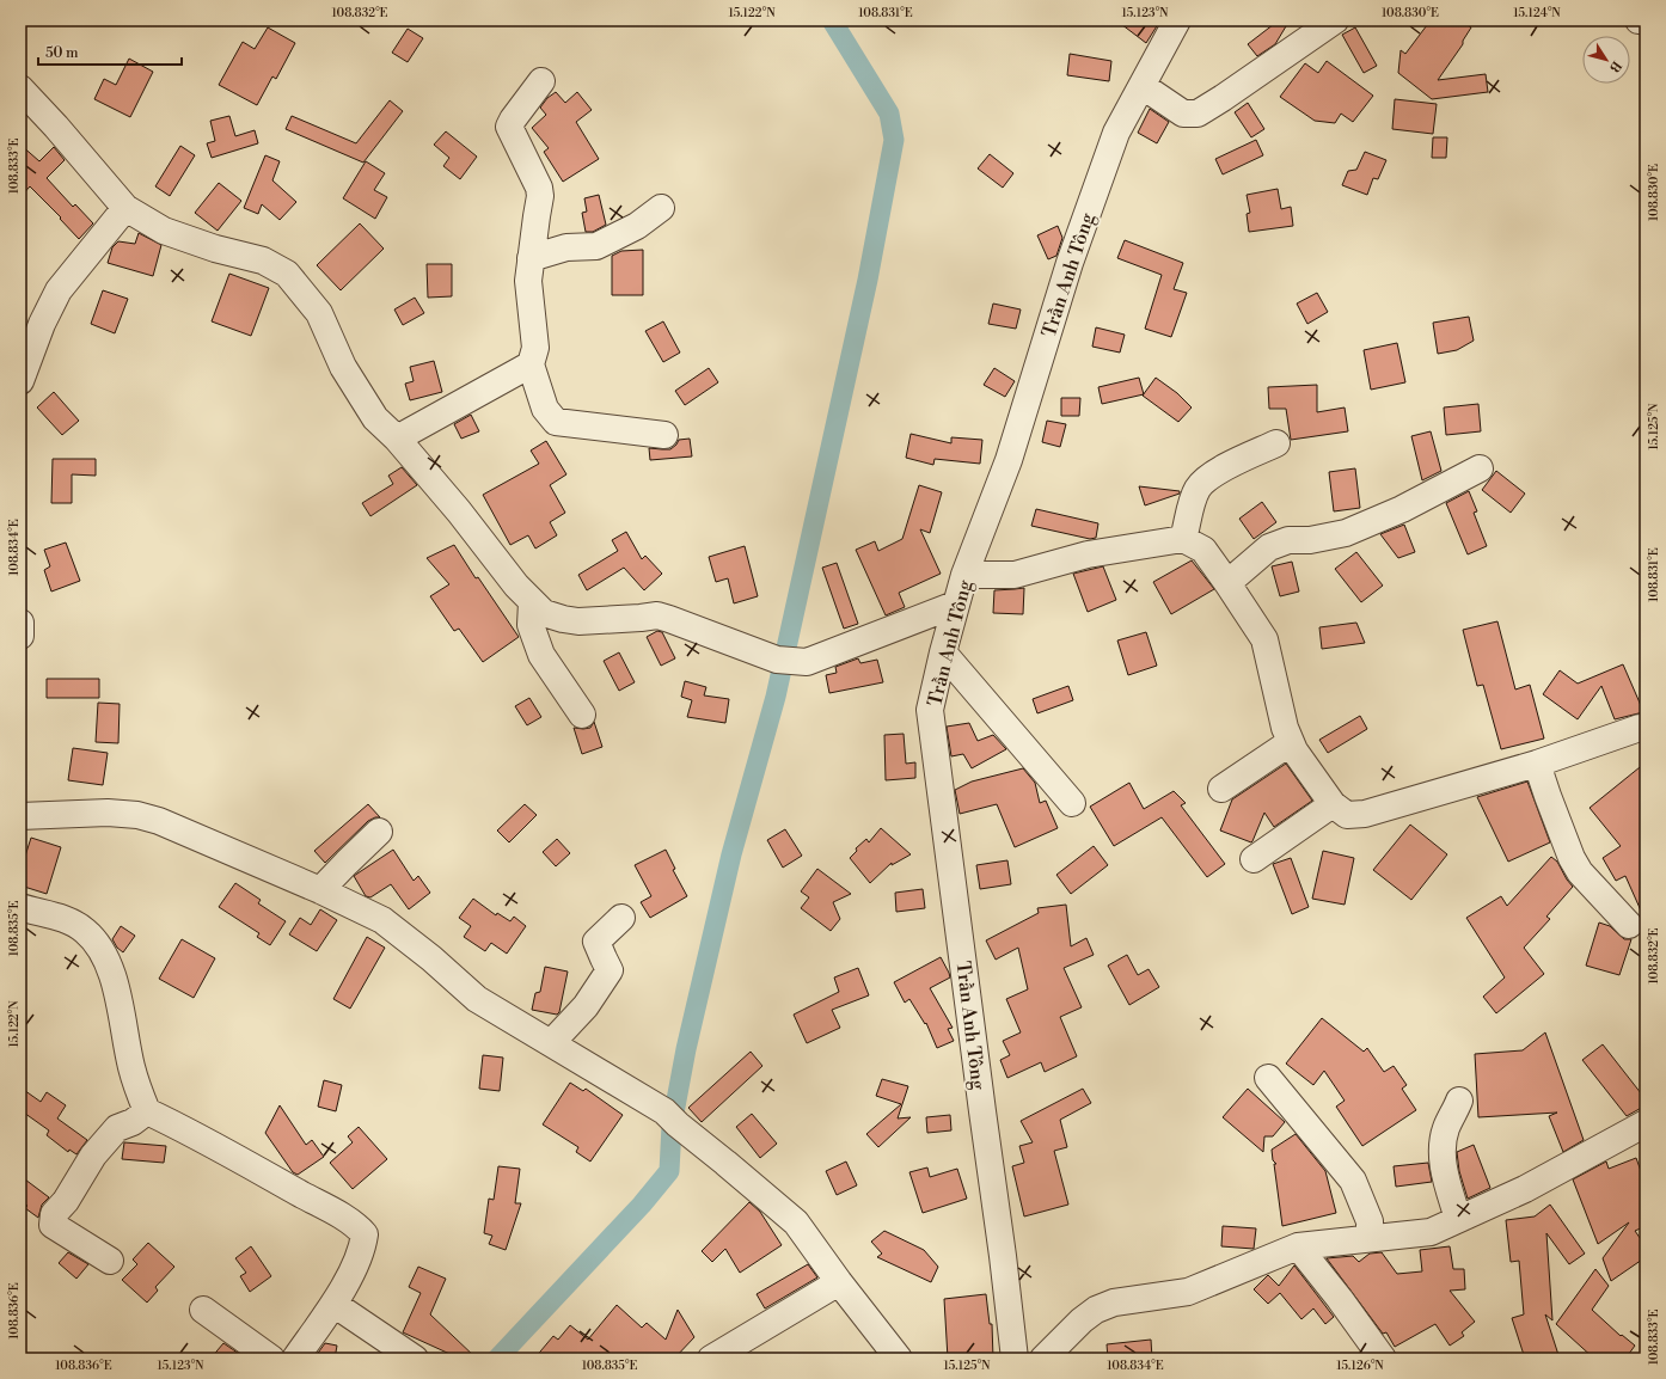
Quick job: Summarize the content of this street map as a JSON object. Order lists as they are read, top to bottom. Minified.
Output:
{"streets":{"street":["Trần Anh Tông"]},"scale_bar":"50 m","north":"bottom right","coordinates":["108.832°E","15.122°N","108.831°E","15.123°N","108.830°E","15.124°N","108.833°E","15.125°N","108.834°E","108.835°E","108.836°E","15.126°N"]}
